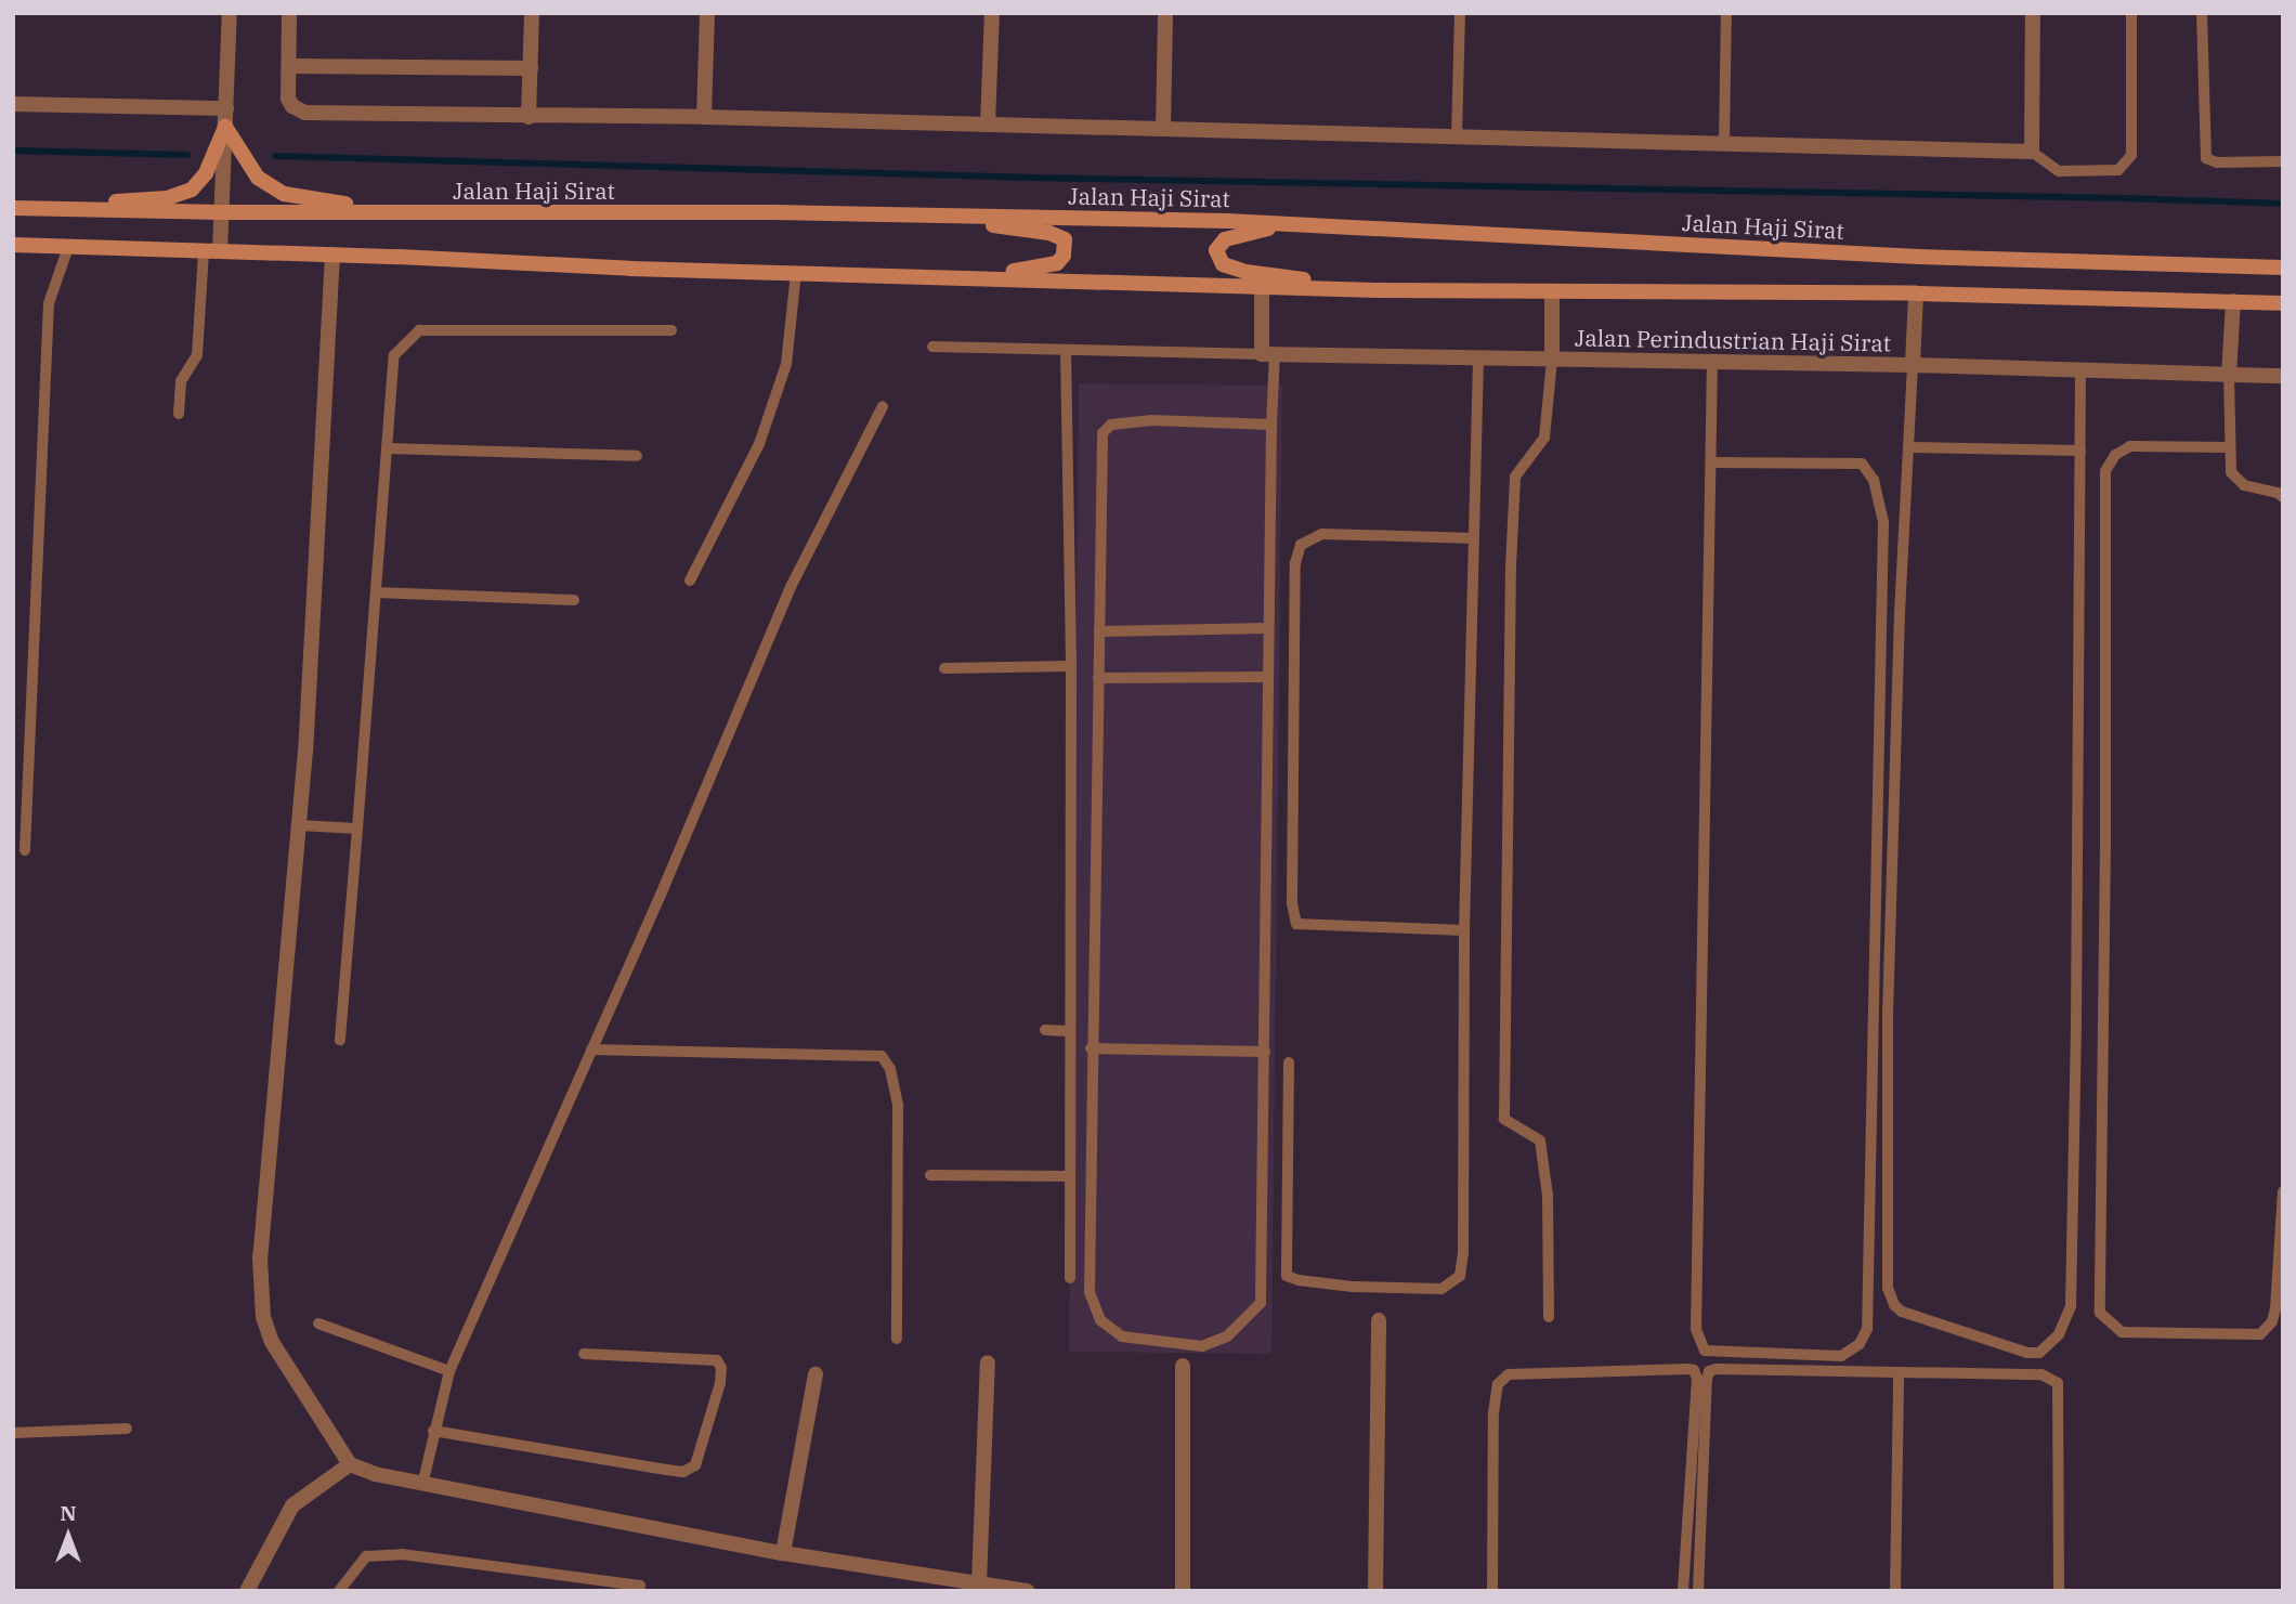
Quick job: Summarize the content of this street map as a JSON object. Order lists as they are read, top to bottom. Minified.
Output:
{"streets":{"main road":["Jalan Haji Sirat"],"street":["Jalan Perindustrian Haji Sirat"]},"north":"top"}
